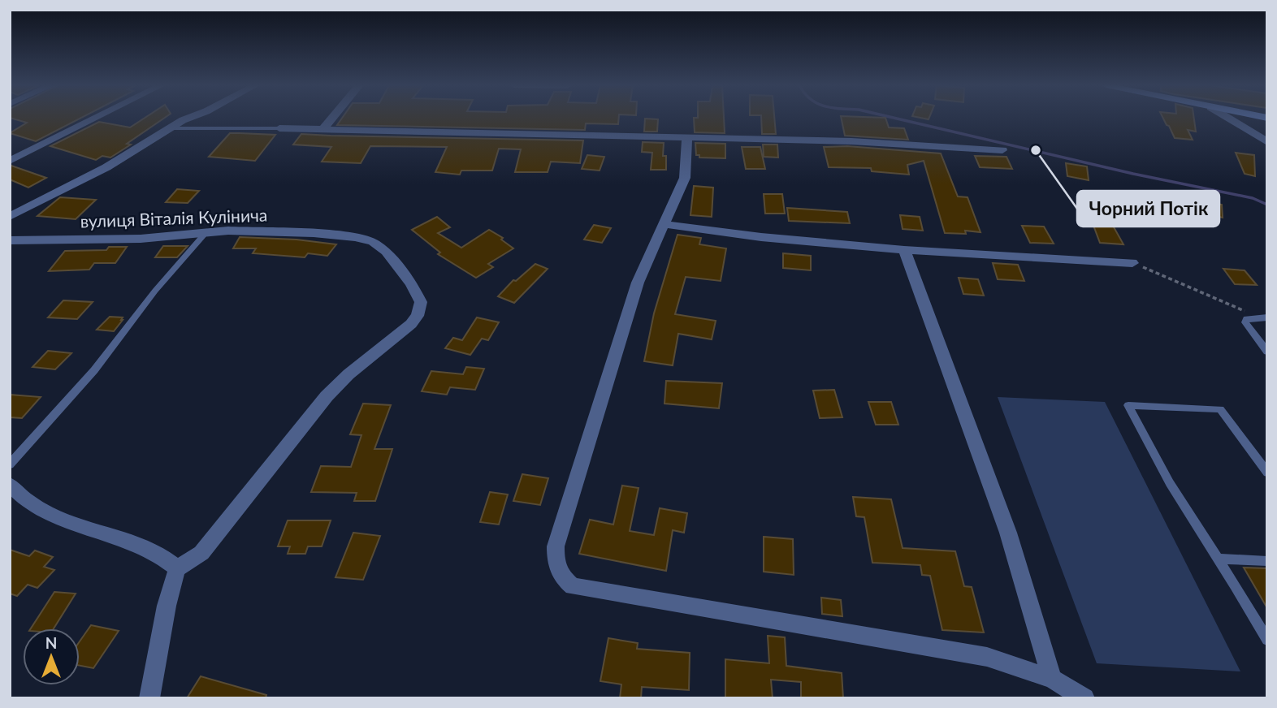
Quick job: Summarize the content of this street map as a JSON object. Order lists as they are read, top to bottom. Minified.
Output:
{"streets":{"street":["вулиця Віталія Кулінича"]},"places":["Чорний Потік"],"north":"top"}
